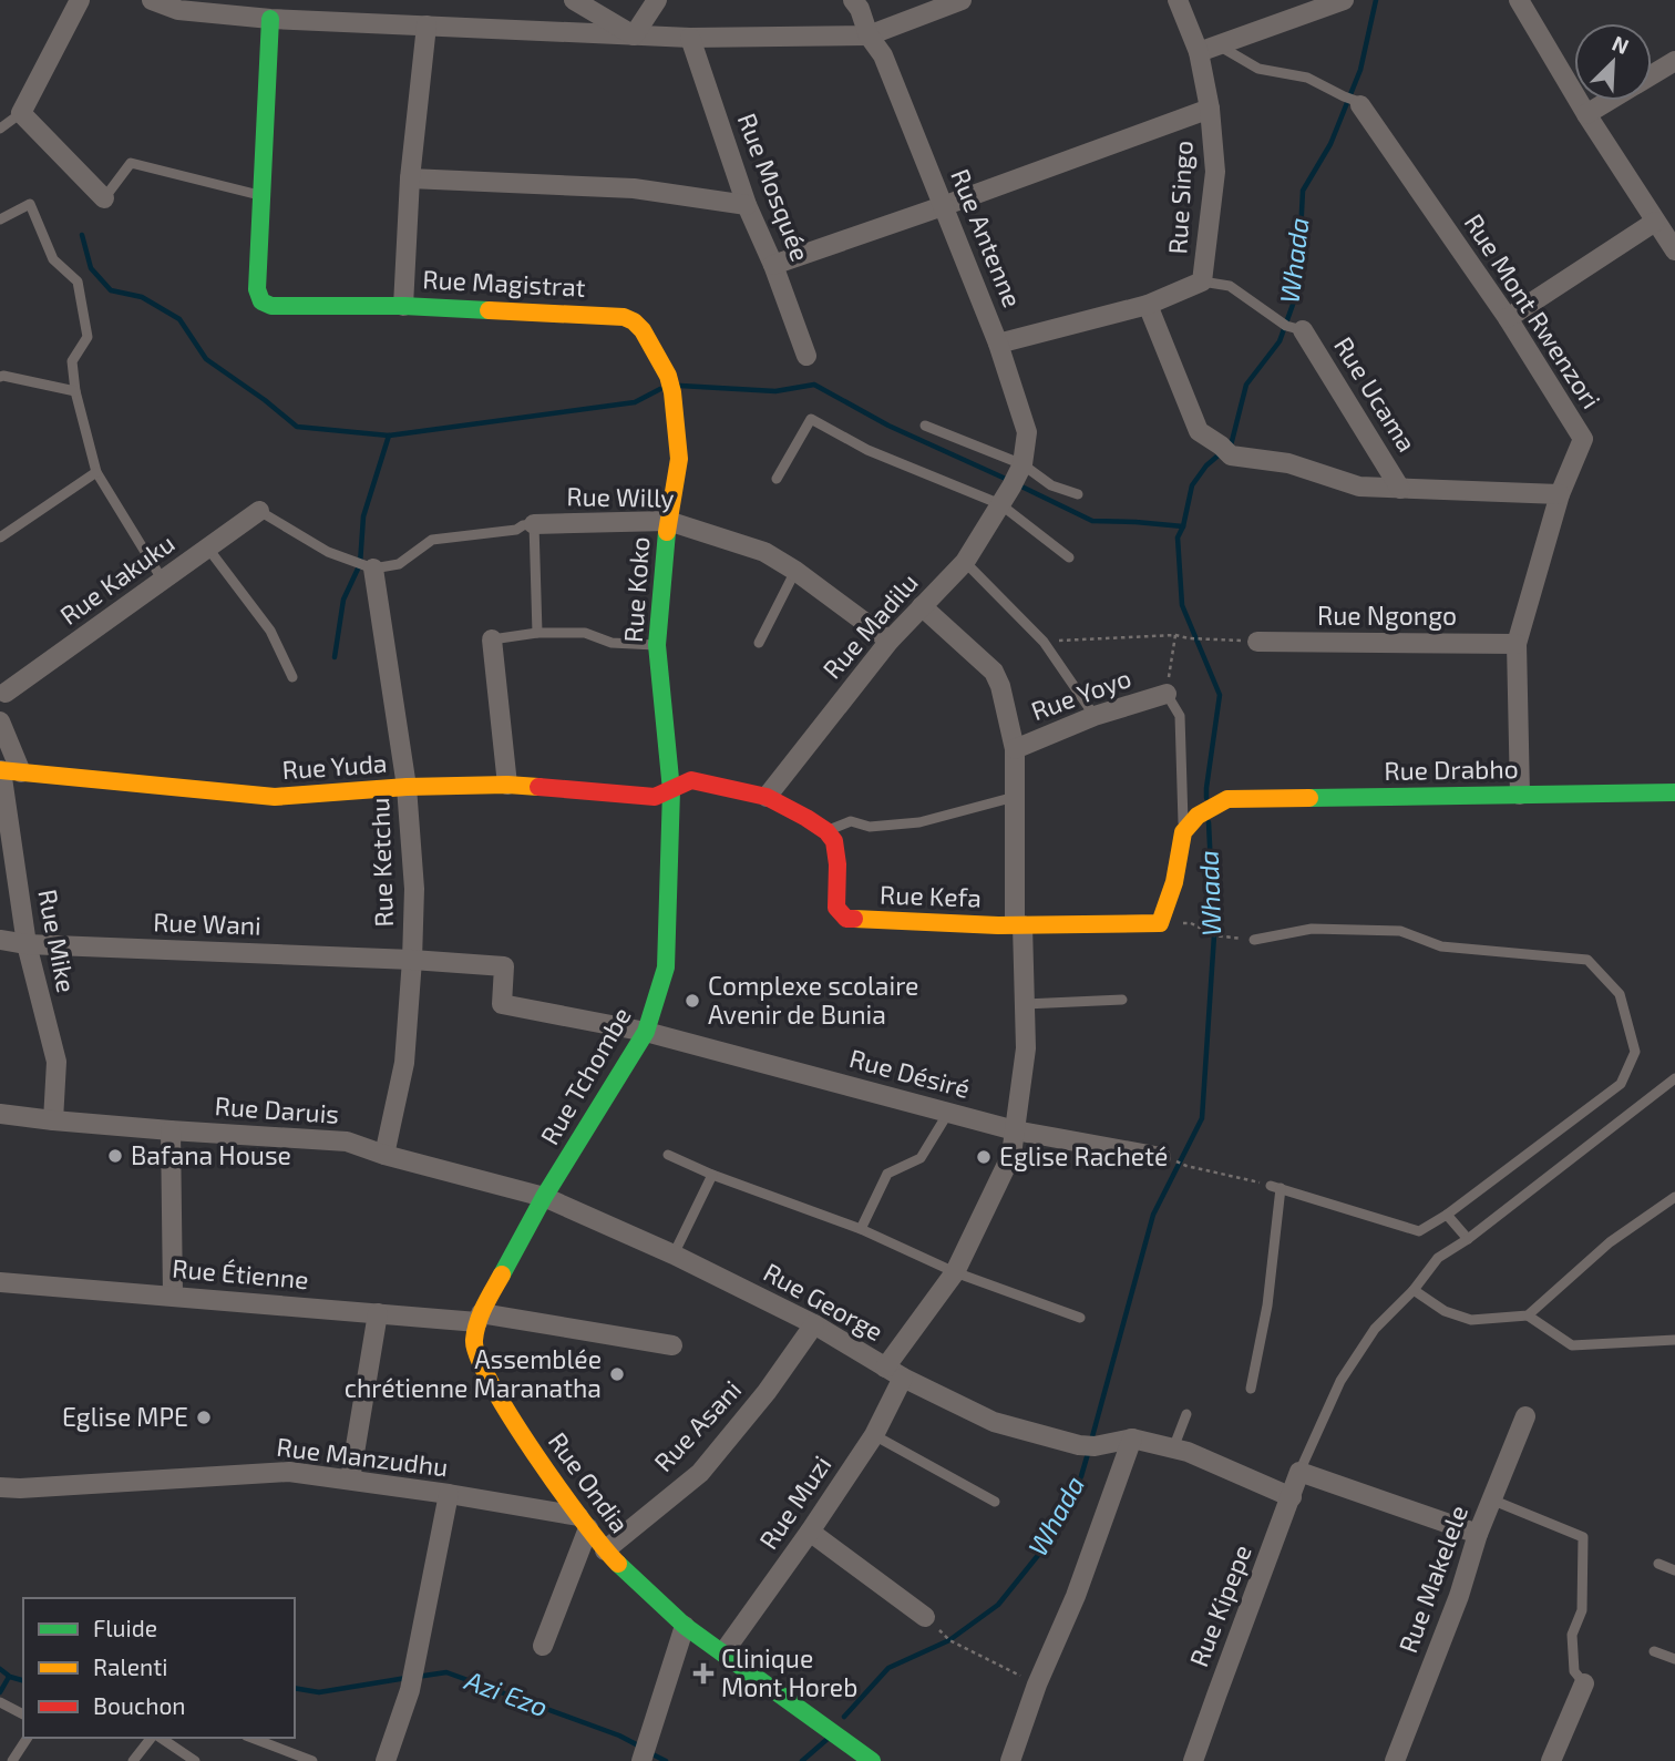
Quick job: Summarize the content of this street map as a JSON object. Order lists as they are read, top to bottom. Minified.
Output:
{"streets":{"street":["Rue Mosquée","Rue Singo","Rue Antenne","Rue Magistrat","Rue Mont Rwenzori","Rue Ucama","Rue Willy","Rue Kakuku","Rue Koko","Rue Ngongo","Rue Madilu","Rue Yoyo","Rue Yuda","Rue Drabho","Rue Ketchu","Rue Kefa","Rue Wani","Rue Mike","Rue Désiré","Rue Tchombe","Rue Daruis","Rue Étienne","Rue George","Rue Asani","Rue Manzudhu","Rue Ondia","Rue Muzi","Rue Makelele","Rue Kipepe"]},"crossings":[["Rue Singo","Rue Antenne"],["Rue Singo","Rue Ucama"],["Rue Antenne","Rue Madilu"],["Rue Magistrat","Rue Koko"],["Rue Mont Rwenzori","Rue Ucama"],["Rue Mont Rwenzori","Rue Ngongo"],["Rue Mont Rwenzori","Rue Drabho"],["Rue Willy","Rue Koko"],["Rue Willy","Rue Madilu"],["Rue Willy","Rue Ketchu"],["Rue Koko","Rue Yuda"],["Rue Koko","Rue Tchombe"],["Rue Madilu","Rue Yoyo"],["Rue Yoyo","Rue Kefa"],["Rue Yoyo","Rue Désiré"],["Rue Yoyo","Rue George"],["Rue Yuda","Rue Ketchu"],["Rue Yuda","Rue Mike"],["Rue Yuda","Rue Tchombe"],["Rue Ketchu","Rue Wani"],["Rue Ketchu","Rue Daruis"],["Rue Wani","Rue Mike"],["Rue Wani","Rue Désiré"],["Rue Wani","Rue Tchombe"],["Rue Mike","Rue Daruis"],["Rue Désiré","Rue Tchombe"],["Rue Tchombe","Rue Daruis"],["Rue Tchombe","Rue George"],["Rue Daruis","Rue George"],["Rue Étienne","Rue Ondia"],["Rue George","Rue Asani"],["Rue George","Rue Muzi"],["Rue Asani","Rue Ondia"],["Rue Manzudhu","Rue Ondia"],["Rue Ondia","Rue Muzi"]],"water":["Whada","Azi Ezo"],"places":{"other":["Complexe scolaire Avenir de Bunia","Bafana House","Eglise Racheté","Assemblée chrétienne Maranatha","Eglise MPE"],"health":["Clinique Mont Horeb"]},"legend":["Fluide","Ralenti","Bouchon"],"north":"top right"}
